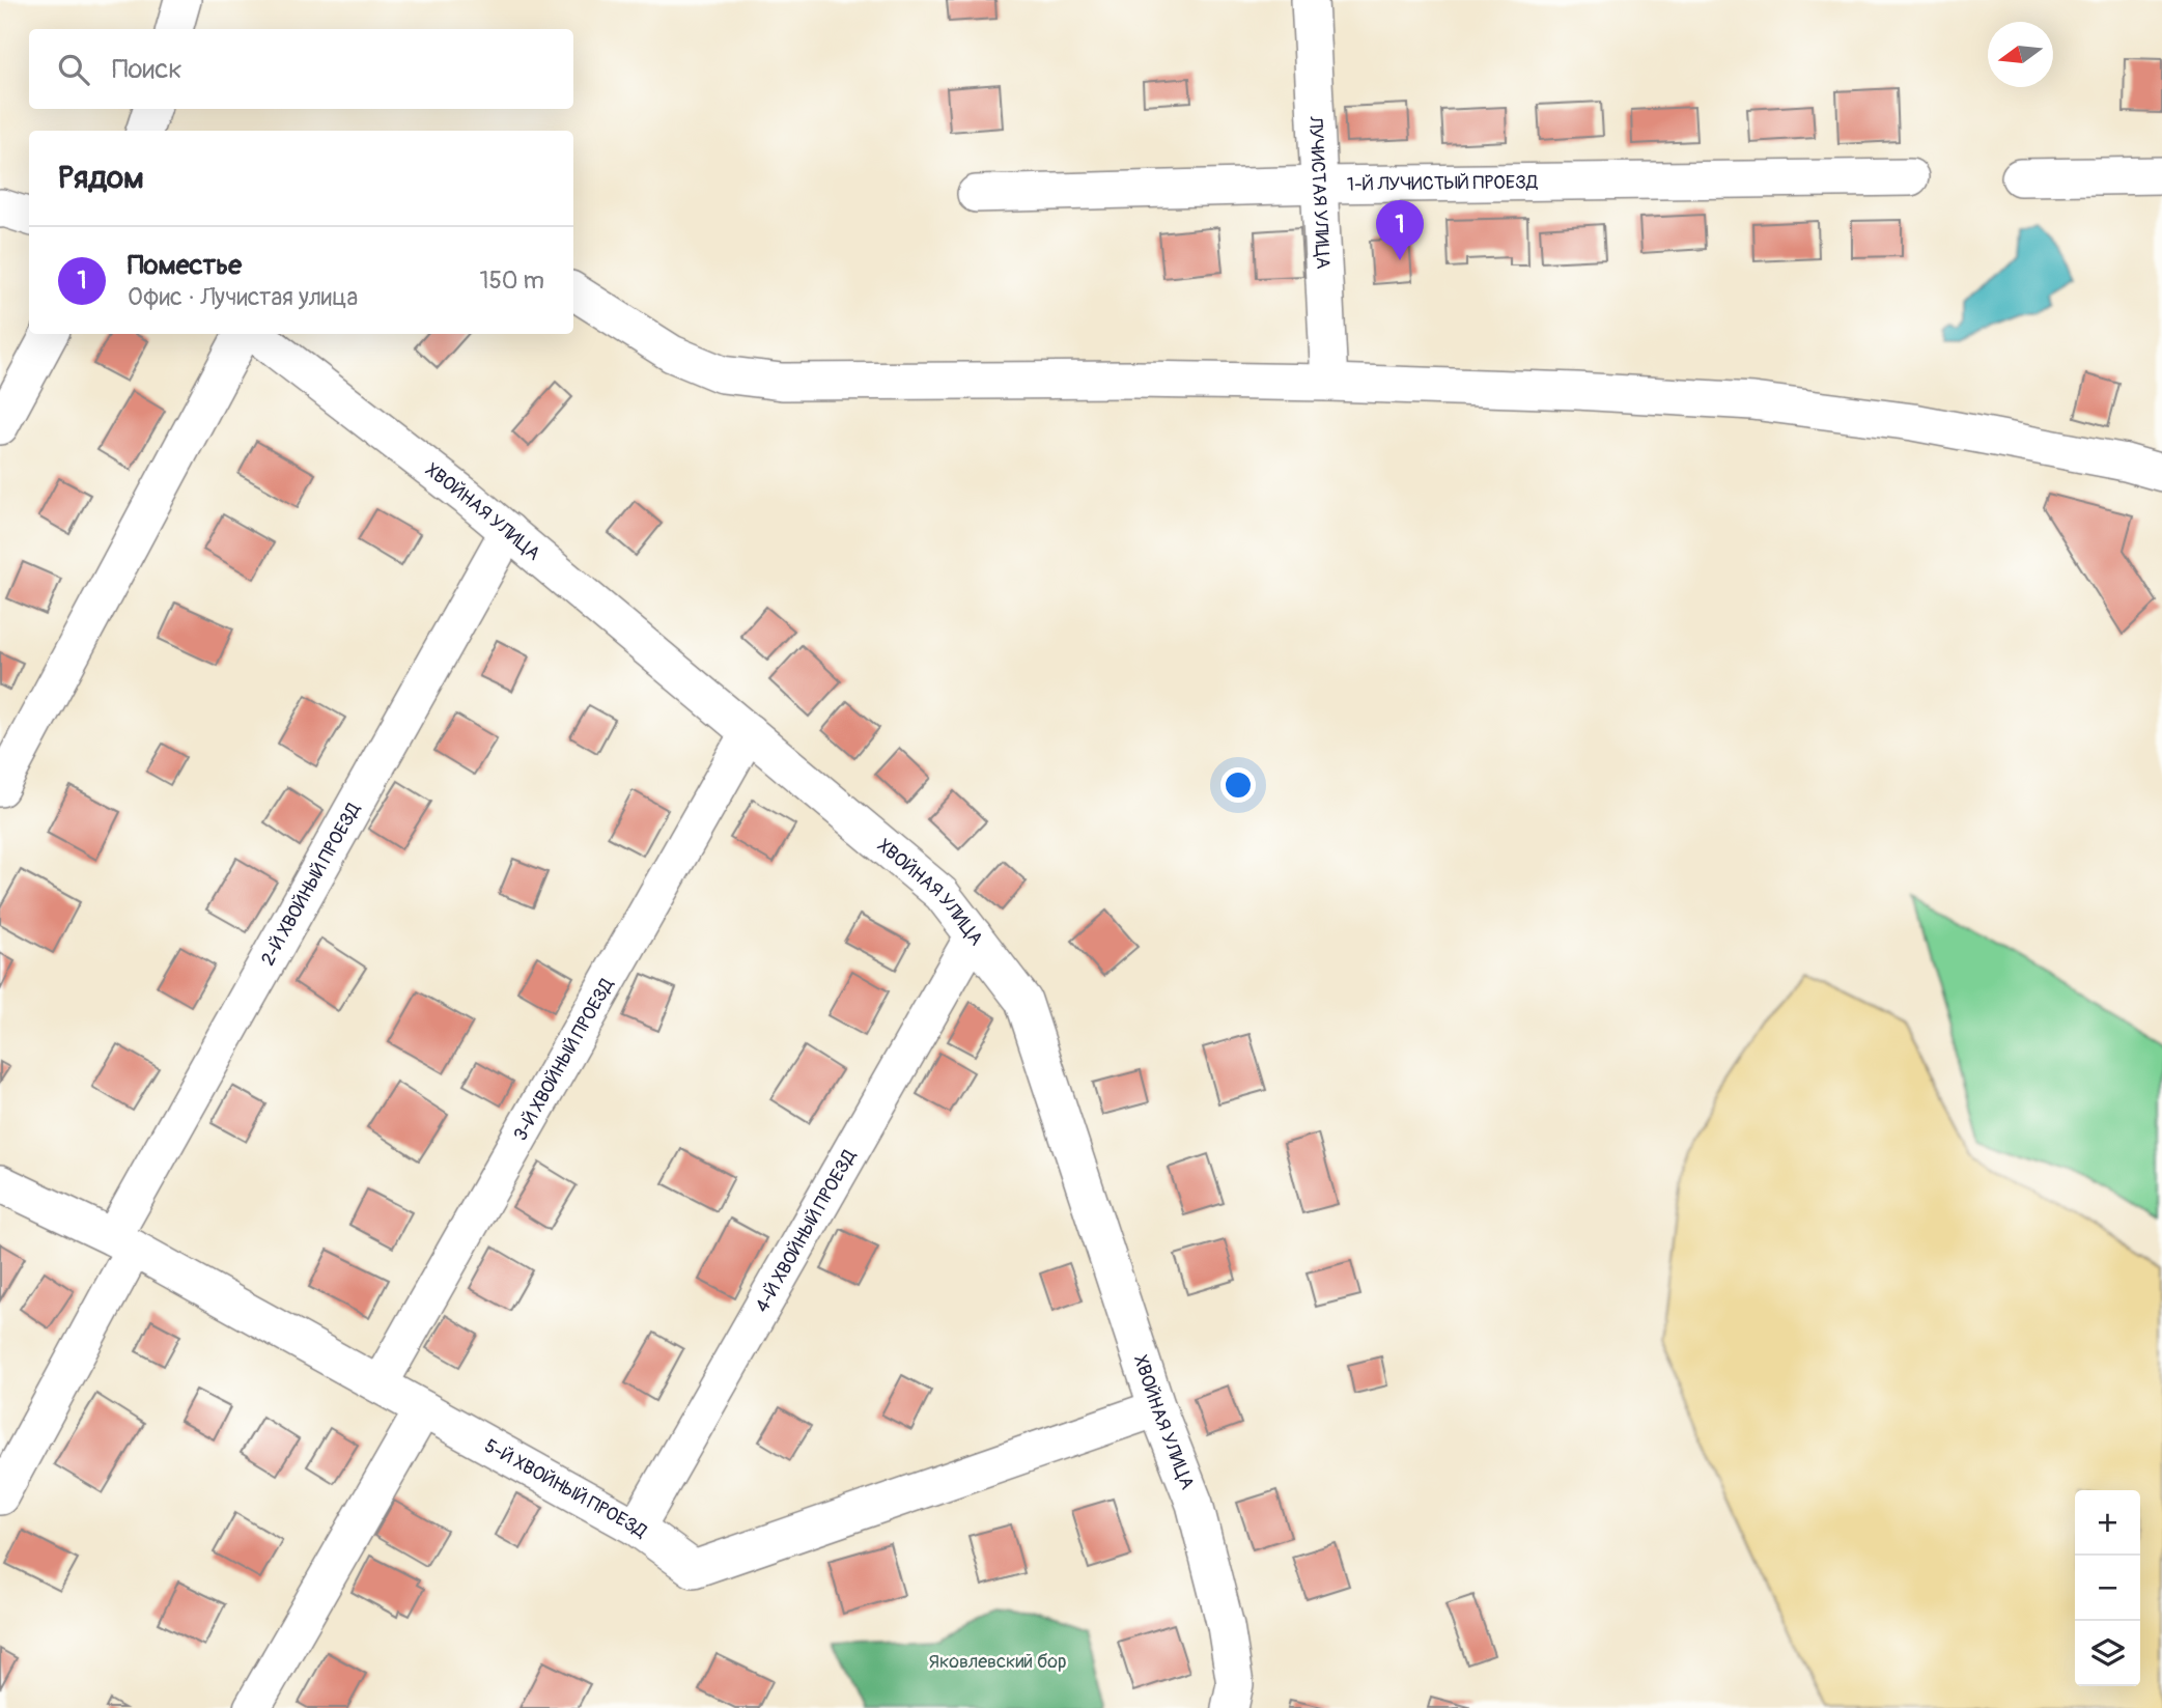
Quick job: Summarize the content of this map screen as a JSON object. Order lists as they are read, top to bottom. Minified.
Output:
{"streets":{"street":["1-Й ЛУЧИСТЫЙ ПРОЕЗД","ЛУЧИСТАЯ УЛИЦА","ХВОЙНАЯ УЛИЦА","2-Й ХВОЙНЫЙ ПРОЕЗД","3-Й ХВОЙНЫЙ ПРОЕЗД","4-Й ХВОЙНЫЙ ПРОЕЗД","5-Й ХВОЙНЫЙ ПРОЕЗД"]},"crossings":[["1-Й ЛУЧИСТЫЙ ПРОЕЗД","ЛУЧИСТАЯ УЛИЦА"],["ХВОЙНАЯ УЛИЦА","2-Й ХВОЙНЫЙ ПРОЕЗД"],["ХВОЙНАЯ УЛИЦА","3-Й ХВОЙНЫЙ ПРОЕЗД"],["ХВОЙНАЯ УЛИЦА","4-Й ХВОЙНЫЙ ПРОЕЗД"],["ХВОЙНАЯ УЛИЦА","5-Й ХВОЙНЫЙ ПРОЕЗД"],["2-Й ХВОЙНЫЙ ПРОЕЗД","5-Й ХВОЙНЫЙ ПРОЕЗД"],["3-Й ХВОЙНЫЙ ПРОЕЗД","5-Й ХВОЙНЫЙ ПРОЕЗД"],["4-Й ХВОЙНЫЙ ПРОЕЗД","5-Й ХВОЙНЫЙ ПРОЕЗД"]],"parks":["Яковлевский бор"],"north":"left","page":{"search":"Поиск","heading":"Рядом","pins":"1","list":[{"mark":"1","name":"Поместье","note":"Офис · Лучистая улица","value":"150 m"}],"map_buttons":["+","−"]}}
